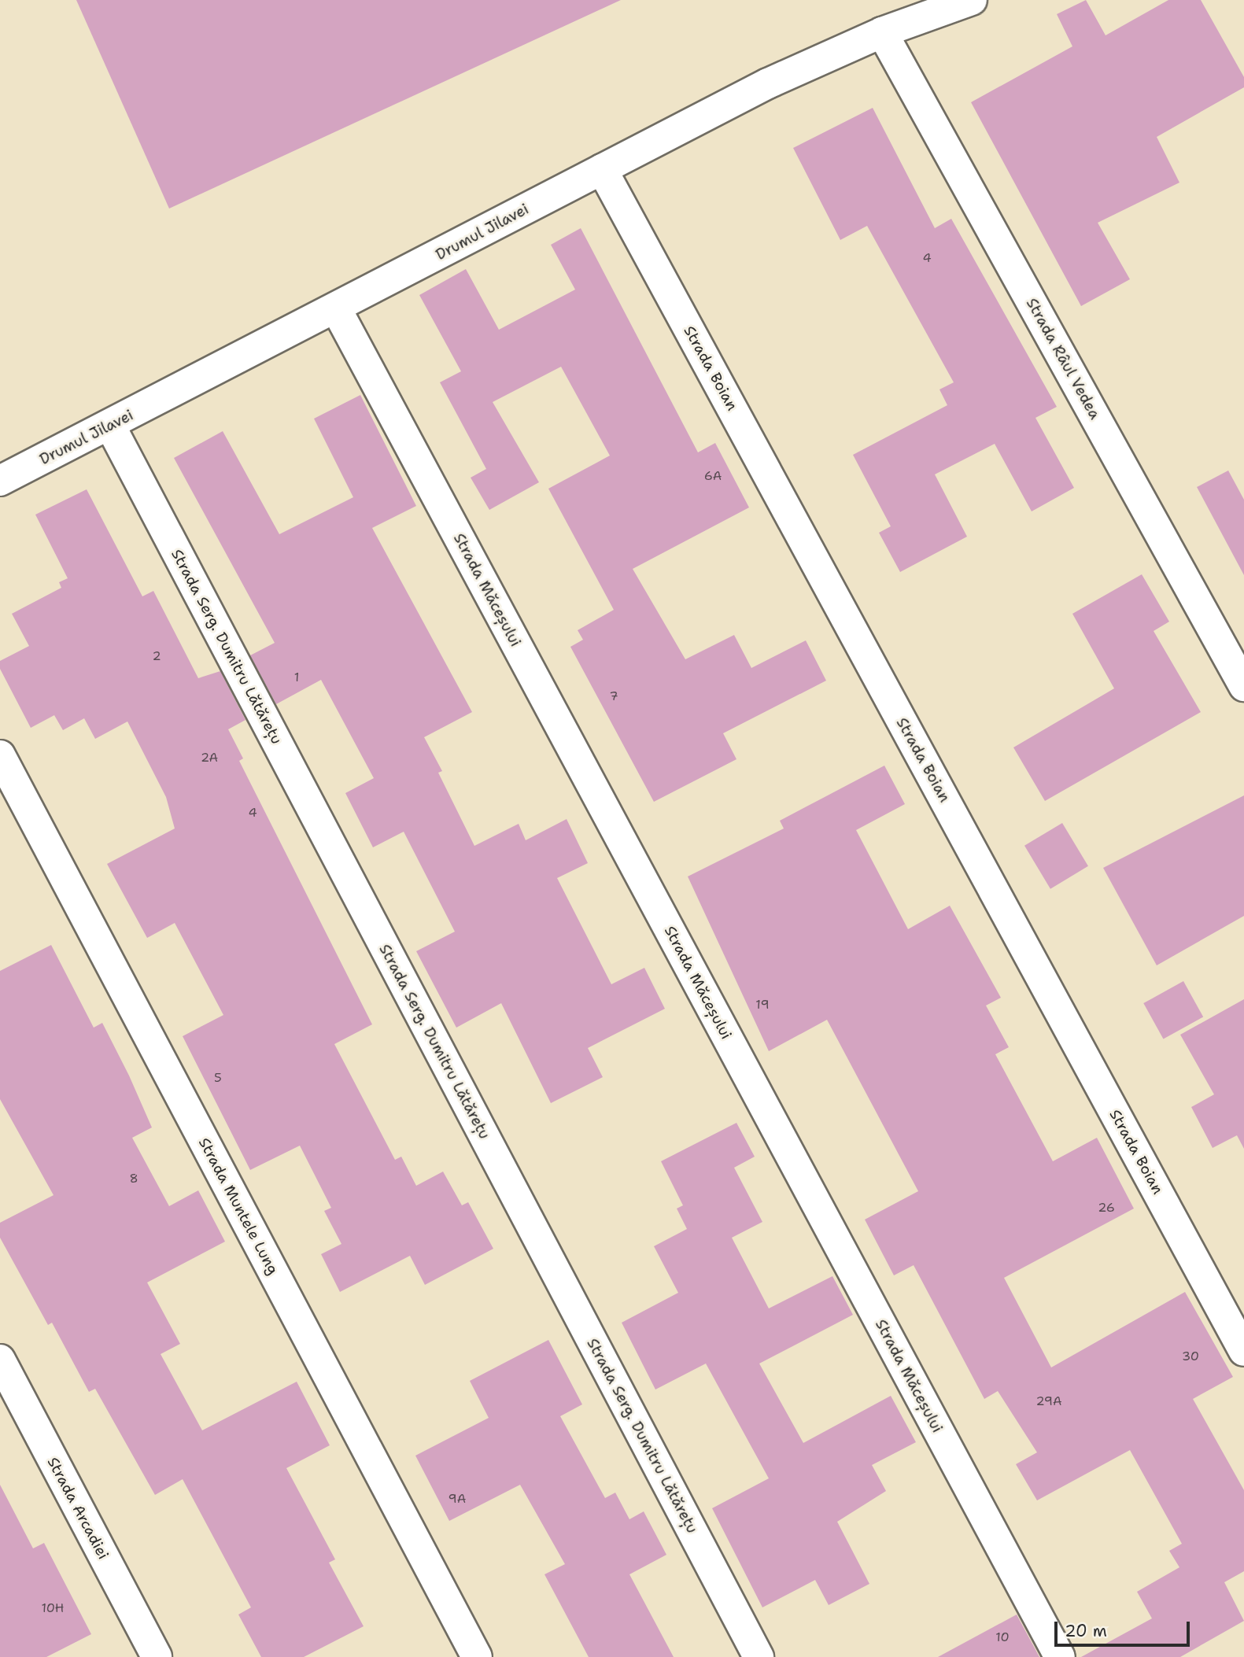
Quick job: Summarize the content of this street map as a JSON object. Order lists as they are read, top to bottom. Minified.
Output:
{"streets":{"street":["Drumul Jilavei","Strada Râul Vedea","Strada Boian","Strada Măceșului","Strada Serg. Dumitru Lătărețu","Strada Muntele Lung","Strada Arcadiei"]},"crossings":[["Drumul Jilavei","Strada Râul Vedea"],["Drumul Jilavei","Strada Boian"],["Drumul Jilavei","Strada Măceșului"],["Drumul Jilavei","Strada Serg. Dumitru Lătărețu"]],"house_numbers":["4","6A","2","1","7","2A","4","19","5","8","26","30","29A","9A","10H","10"],"scale_bar":"20 m"}
